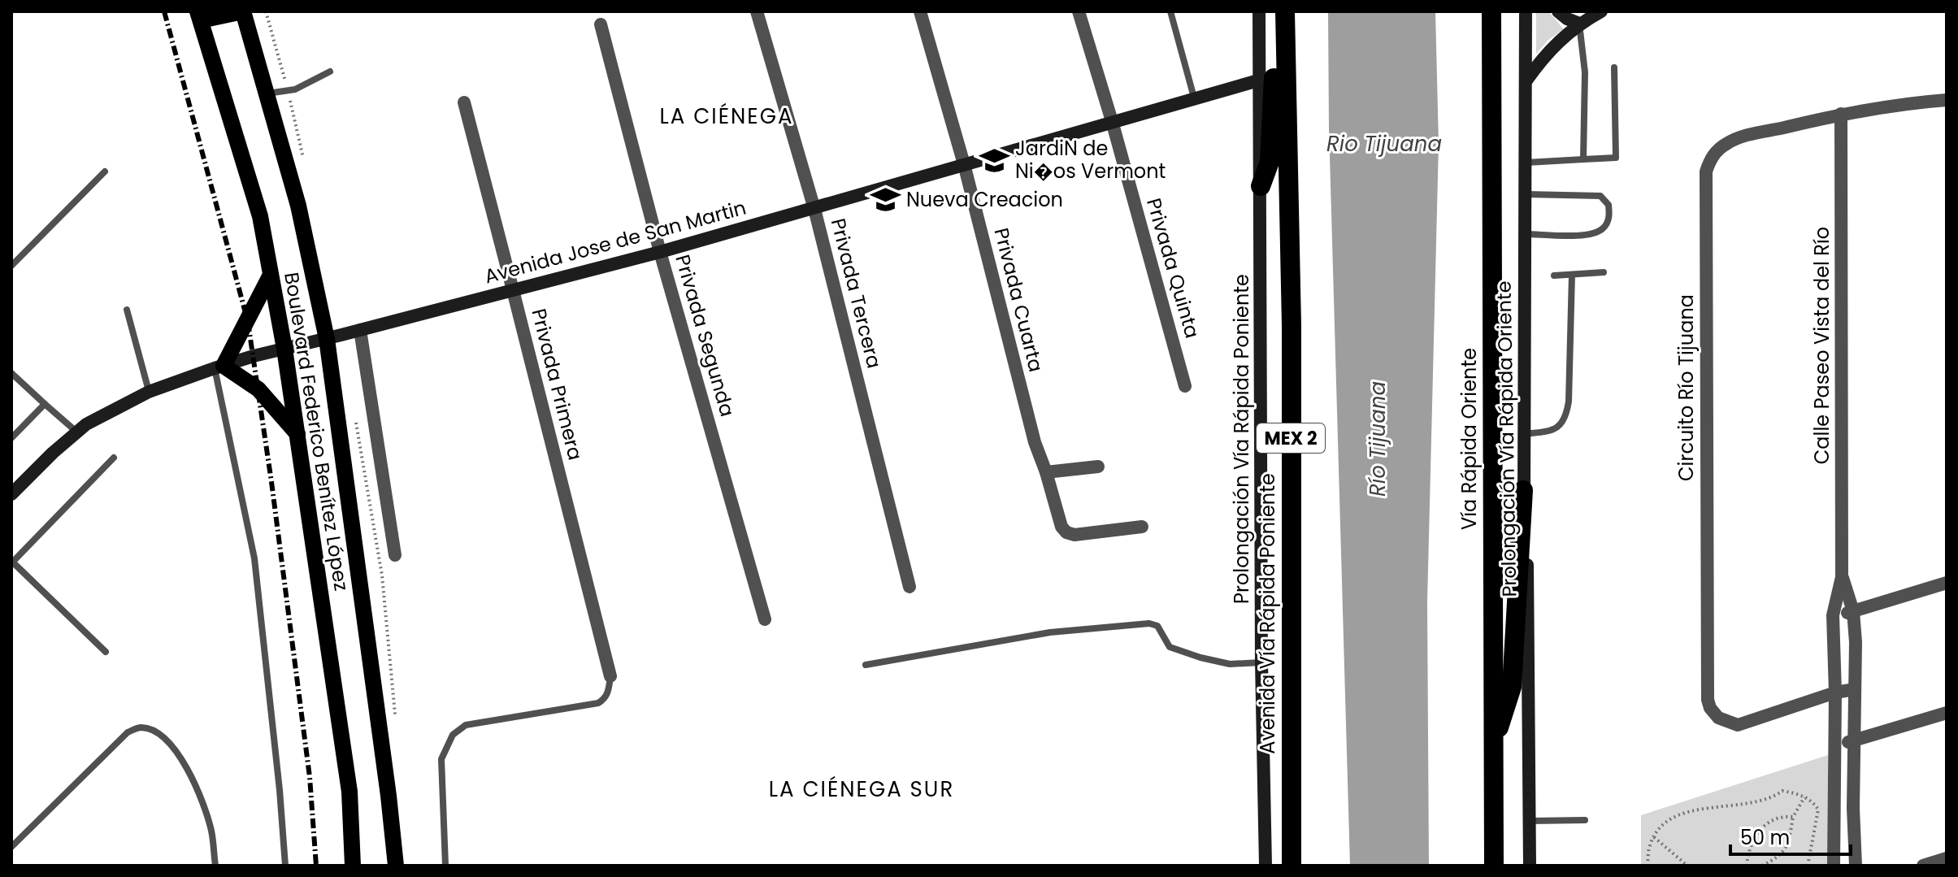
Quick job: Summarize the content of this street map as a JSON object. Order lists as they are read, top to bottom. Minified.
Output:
{"streets":{"highway":["MEX 2","Vía Rápida Oriente","Avenida Vía Rápida Poniente"],"main road":["Avenida Jose de San Martin","Boulevard Federico Benítez López","Prolongación Vía Rápida Poniente","Prolongación Vía Rápida Oriente"],"street":["Privada Quinta","Privada Tercera","Privada Cuarta","Privada Segunda","Calle Paseo Vista del Río","Privada Primera","Circuito Río Tijuana"]},"crossings":[["Avenida Jose de San Martin","Privada Quinta"],["Avenida Jose de San Martin","Privada Tercera"],["Avenida Jose de San Martin","Privada Cuarta"],["Avenida Jose de San Martin","Privada Segunda"],["Avenida Jose de San Martin","Privada Primera"],["Avenida Jose de San Martin","Boulevard Federico Benítez López"],["Avenida Jose de San Martin","Prolongación Vía Rápida Poniente"],["Calle Paseo Vista del Río","Circuito Río Tijuana"]],"districts":["LA CIÉNEGA","LA CIÉNEGA SUR"],"water":["Rio Tijuana","Río Tijuana"],"places":{"school or university":["JardiN de Ni�os Vermont","Nueva Creacion"]},"scale_bar":"50 m"}
